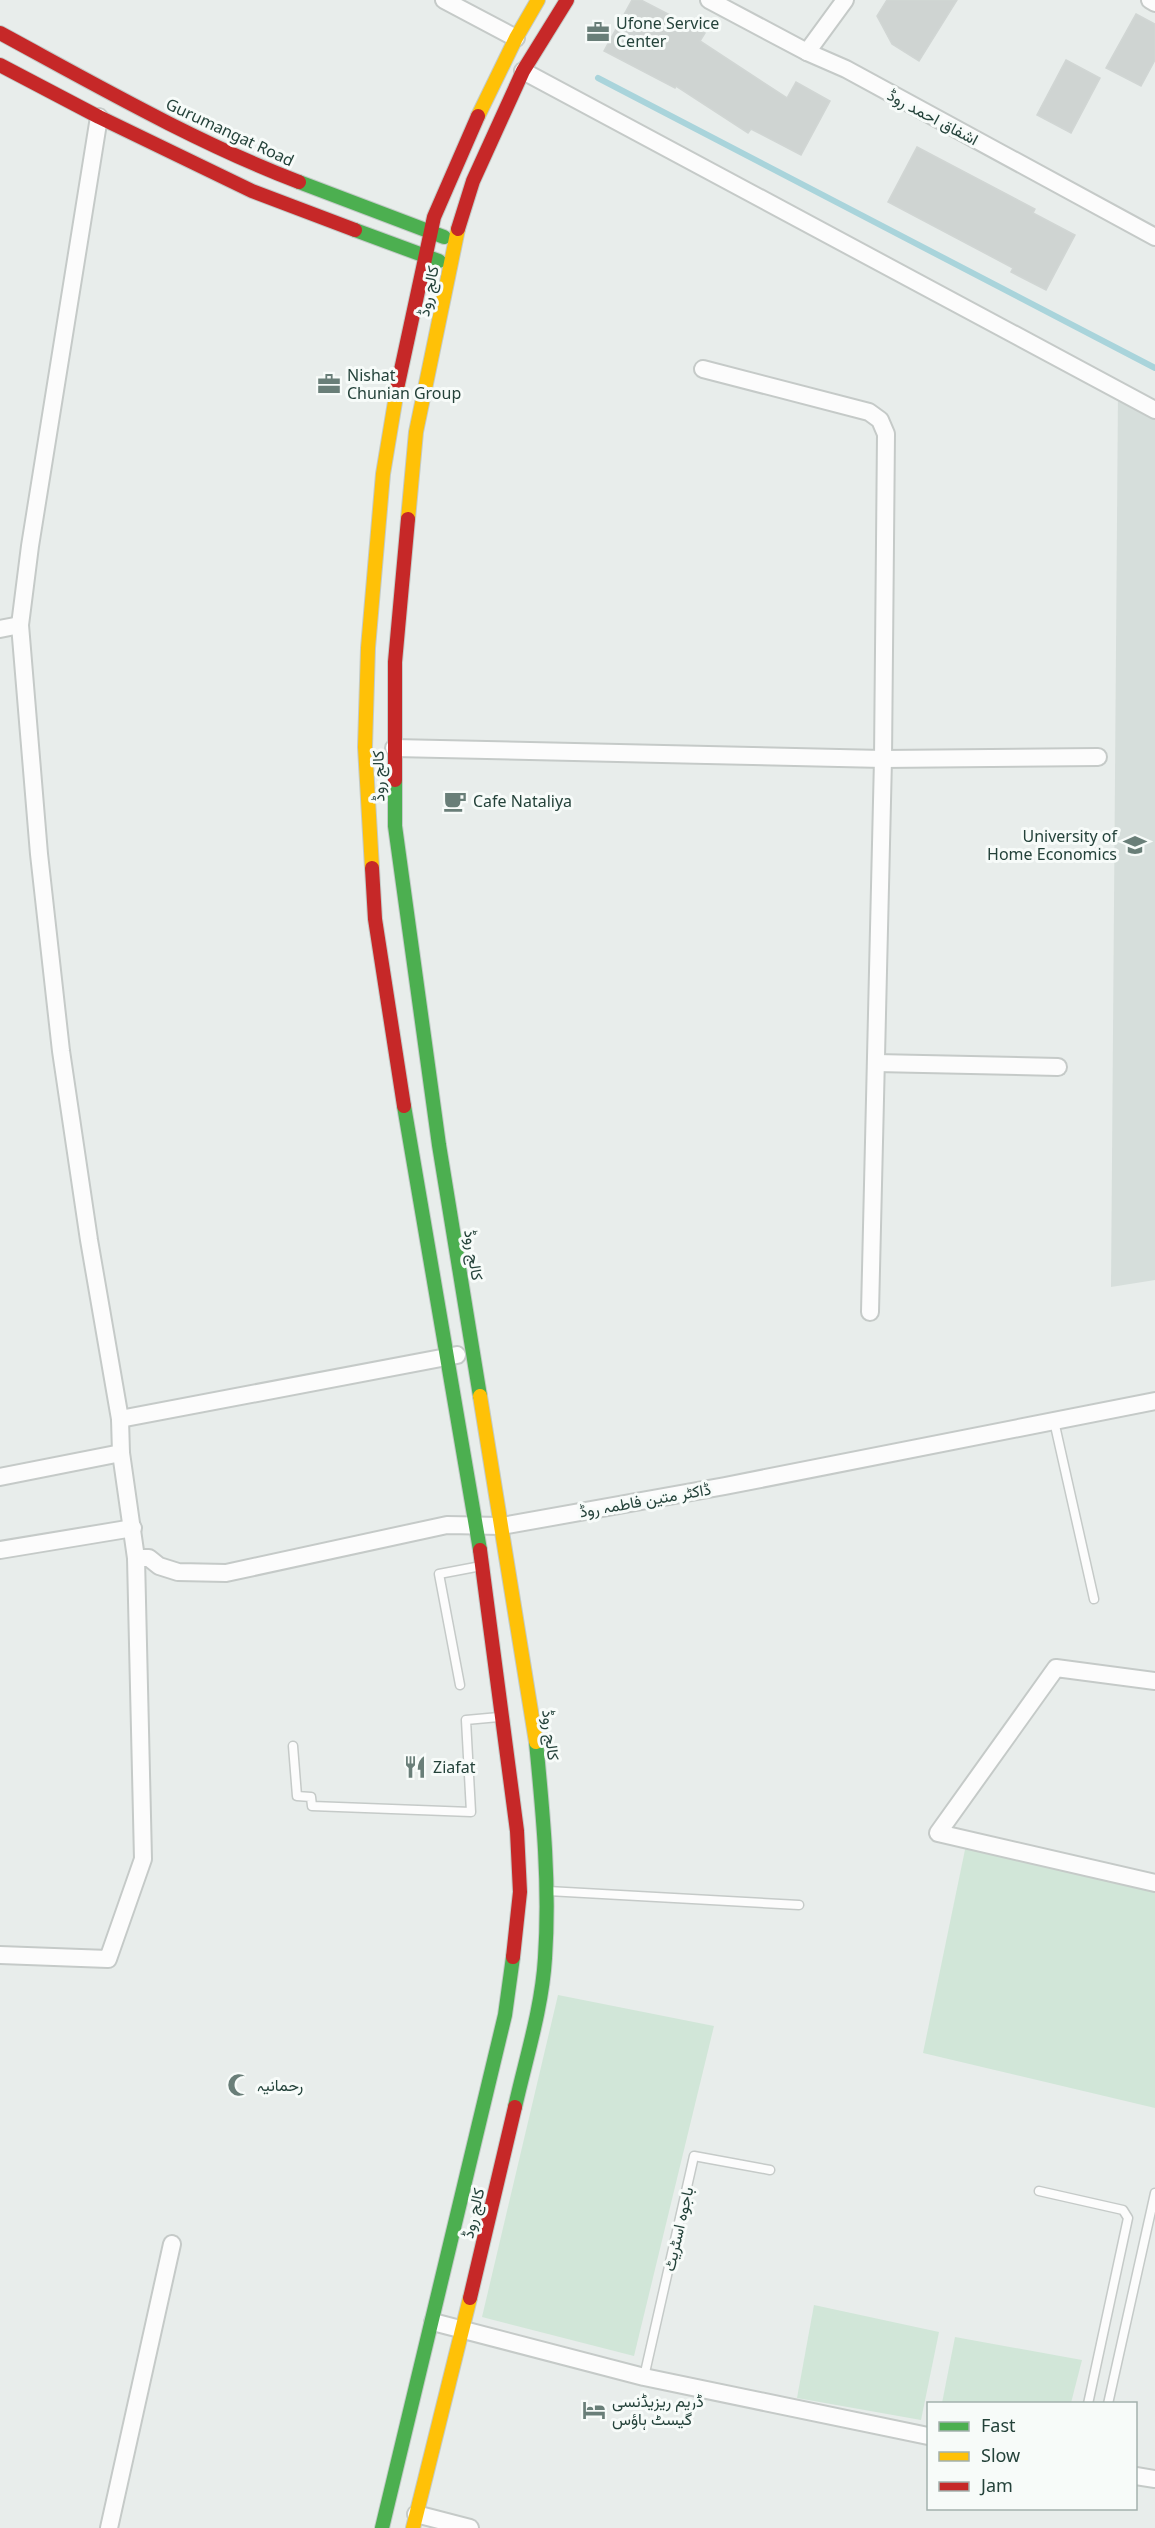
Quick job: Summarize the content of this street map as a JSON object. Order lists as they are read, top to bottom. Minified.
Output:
{"streets":{"main road":["Gurumangat Road","کالج روڈ"],"street":["اشفاق احمد روڈ","ڈاکٹر متین فاطمہ روڈ"],"lane":["باجوہ اسٹریٹ"]},"crossings":[["Gurumangat Road","کالج روڈ"],["کالج روڈ","ڈاکٹر متین فاطمہ روڈ"]],"places":{"office":["Ufone Service Center","Nishat Chunian Group"],"cafe":["Cafe Nataliya"],"school or university":["University of Home Economics"],"restaurant":["Ziafat"],"mosque":["رحمانیہ"],"hotel":["ڈریم ریزیڈنسی گیسٹ ہاؤس"]},"legend":["Fast","Slow","Jam"]}
